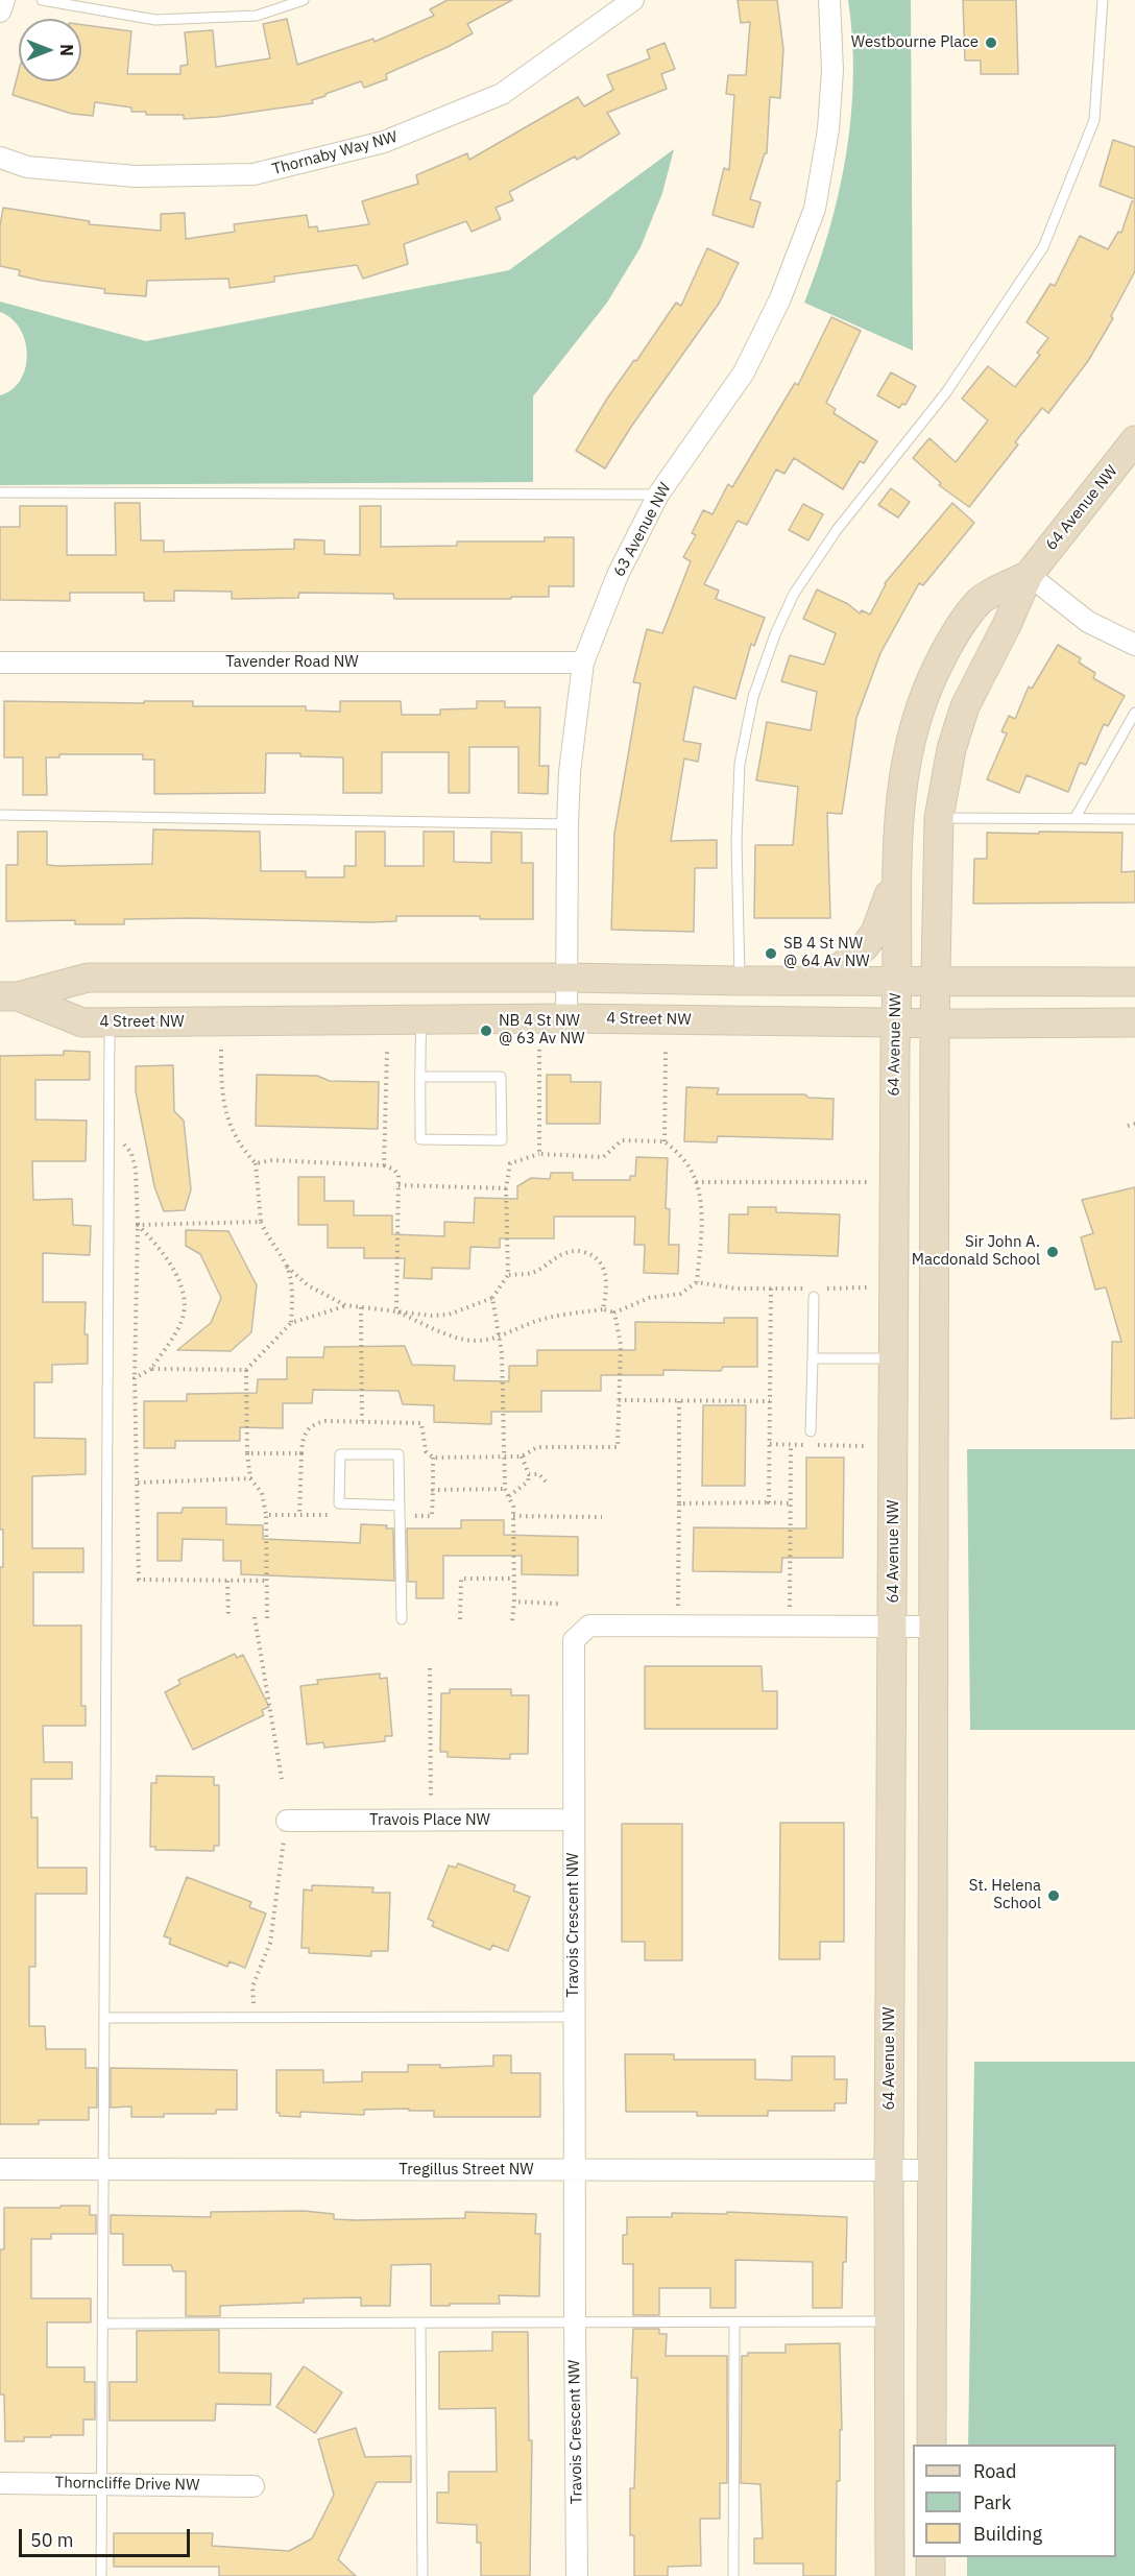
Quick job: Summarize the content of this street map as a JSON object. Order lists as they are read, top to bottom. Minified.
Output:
{"streets":{"main road":["64 Avenue NW","4 Street NW"],"street":["Thornaby Way NW","63 Avenue NW","Tavender Road NW","Travois Place NW","Travois Crescent NW","Tregillus Street NW","Thorncliffe Drive NW"]},"crossings":[["64 Avenue NW","4 Street NW"],["64 Avenue NW","Travois Crescent NW"],["64 Avenue NW","Tregillus Street NW"],["63 Avenue NW","Tavender Road NW"],["63 Avenue NW","4 Street NW"],["Travois Place NW","Travois Crescent NW"],["Travois Crescent NW","Tregillus Street NW"]],"places":["Westbourne Place","SB 4 St NW @ 64 Av NW","NB 4 St NW @ 63 Av NW","Sir John A. Macdonald School","St. Helena School"],"legend":["Road","Park","Building"],"scale_bar":"50 m","north":"right"}
